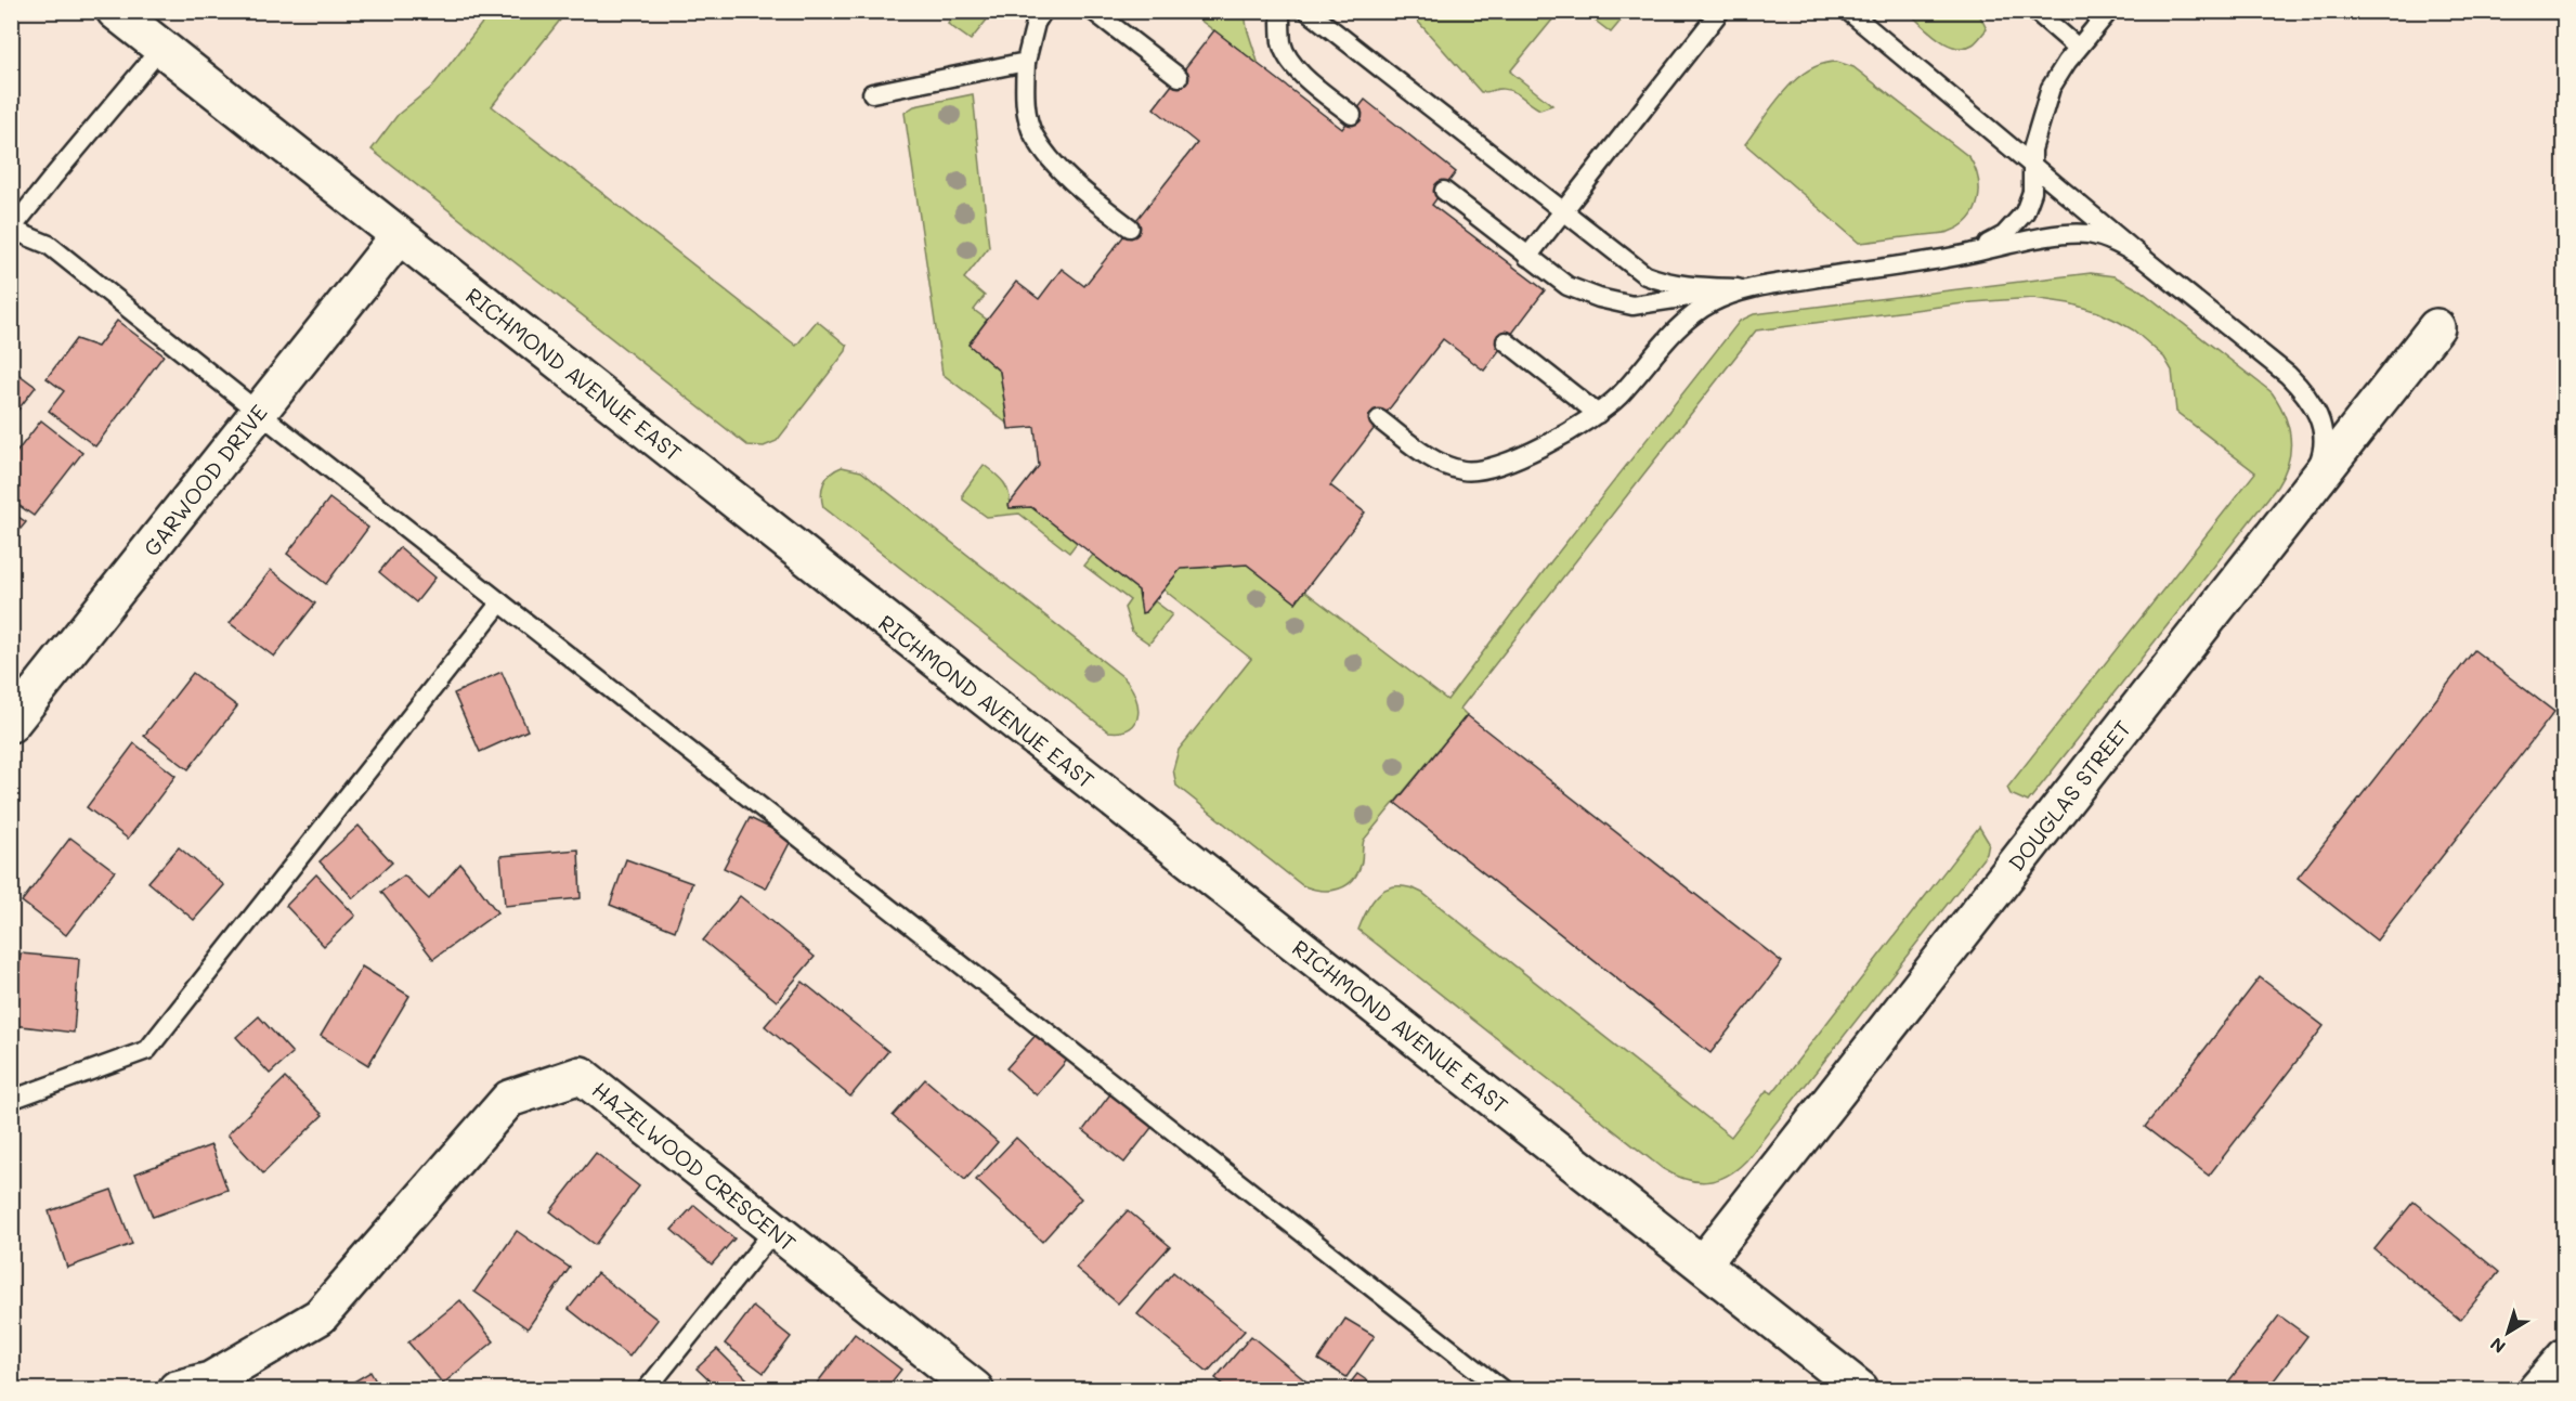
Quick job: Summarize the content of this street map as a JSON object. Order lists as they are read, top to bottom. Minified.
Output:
{"streets":{"street":["RICHMOND AVENUE EAST","GARWOOD DRIVE","DOUGLAS STREET","HAZELWOOD CRESCENT"]},"crossings":[["RICHMOND AVENUE EAST","GARWOOD DRIVE"],["RICHMOND AVENUE EAST","DOUGLAS STREET"]],"north":"bottom left"}
